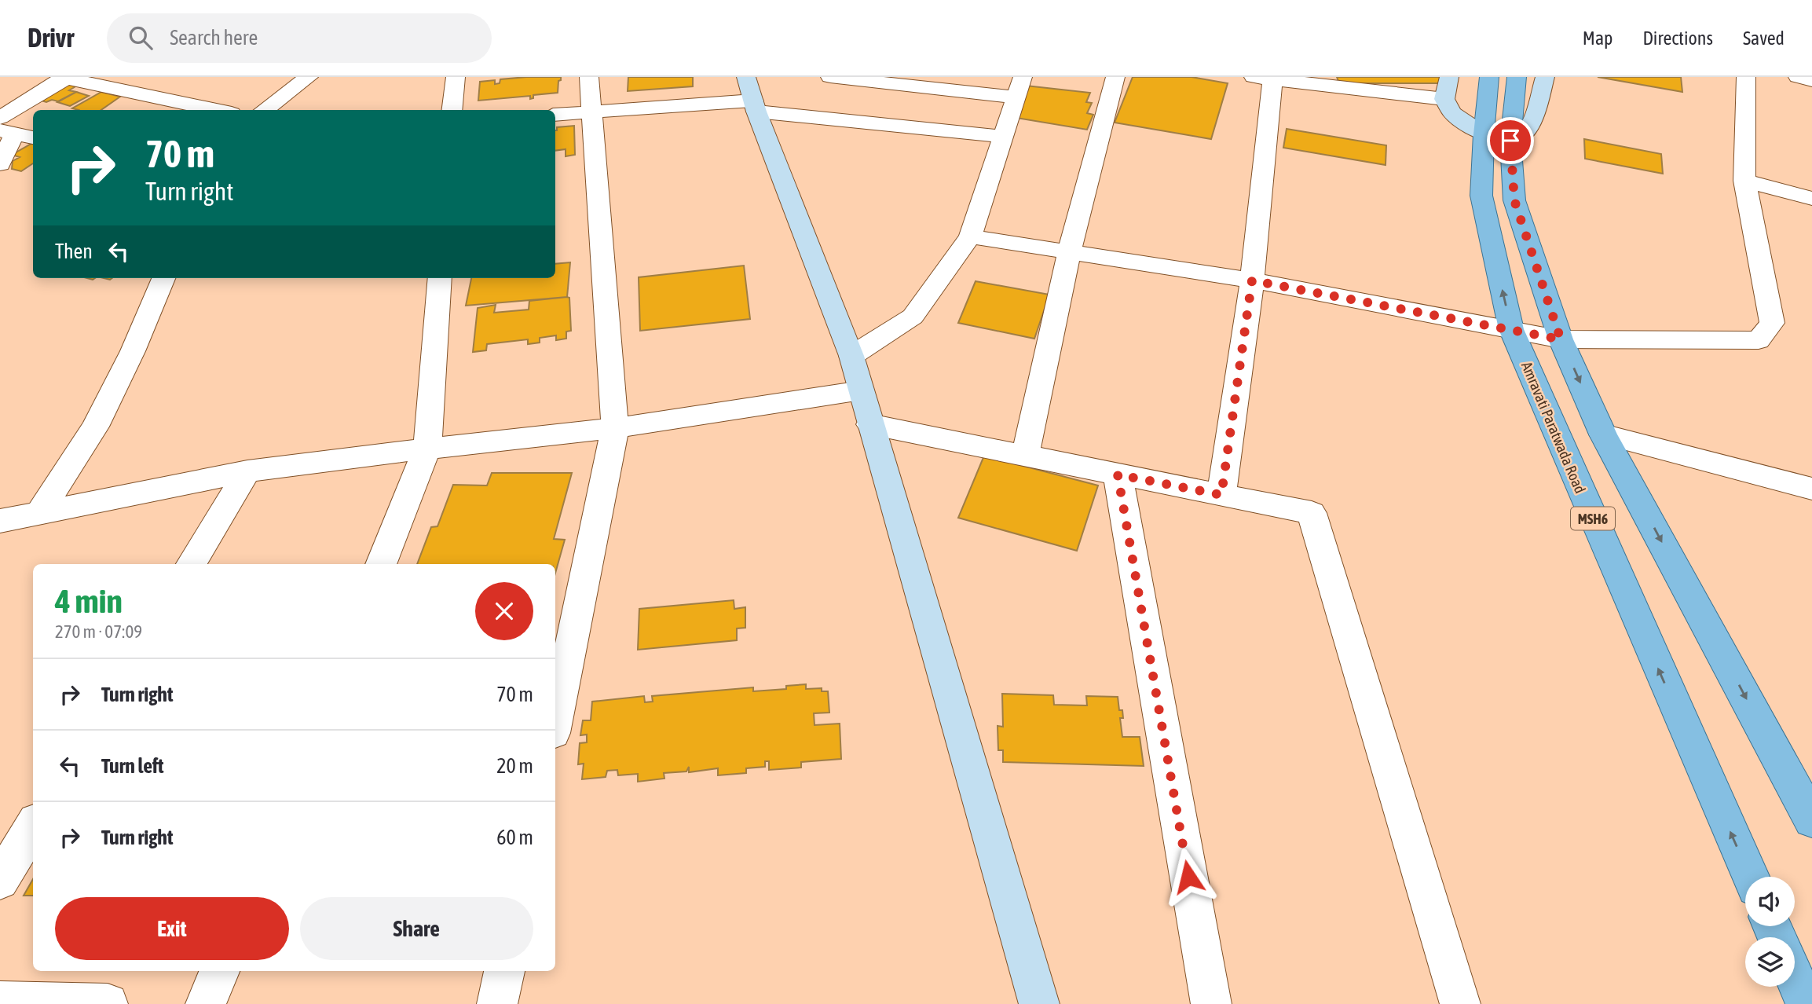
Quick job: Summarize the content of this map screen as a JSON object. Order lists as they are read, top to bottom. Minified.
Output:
{"streets":{"main road":["Amravati Paratwada Road","MSH6"]},"crossings":[["Amravati Paratwada Road","MSH6"]],"page":{"header":"Drivr","search":"Search here","nav":["Map","Directions","Saved"],"turn":["70 m","Turn right"],"then":"Then","heading":["4 min","270 m · 07:09"],"list":[{"name":"Turn right","value":"70 m"},{"name":"Turn left","value":"20 m"},{"name":"Turn right","value":"60 m"}],"buttons":["Exit","Share"]}}
